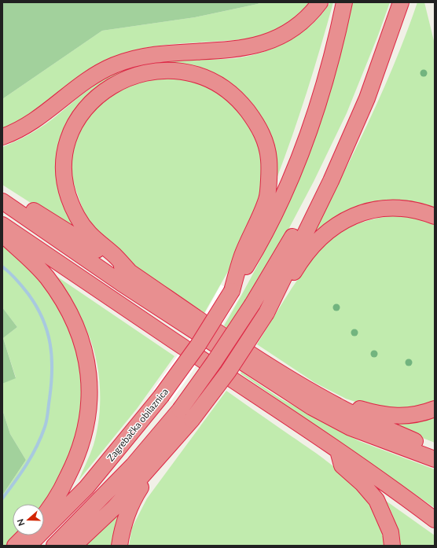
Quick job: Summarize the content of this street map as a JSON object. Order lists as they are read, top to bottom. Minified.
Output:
{"streets":{"highway":["Zagrebačka obilaznica"]},"north":"left"}
